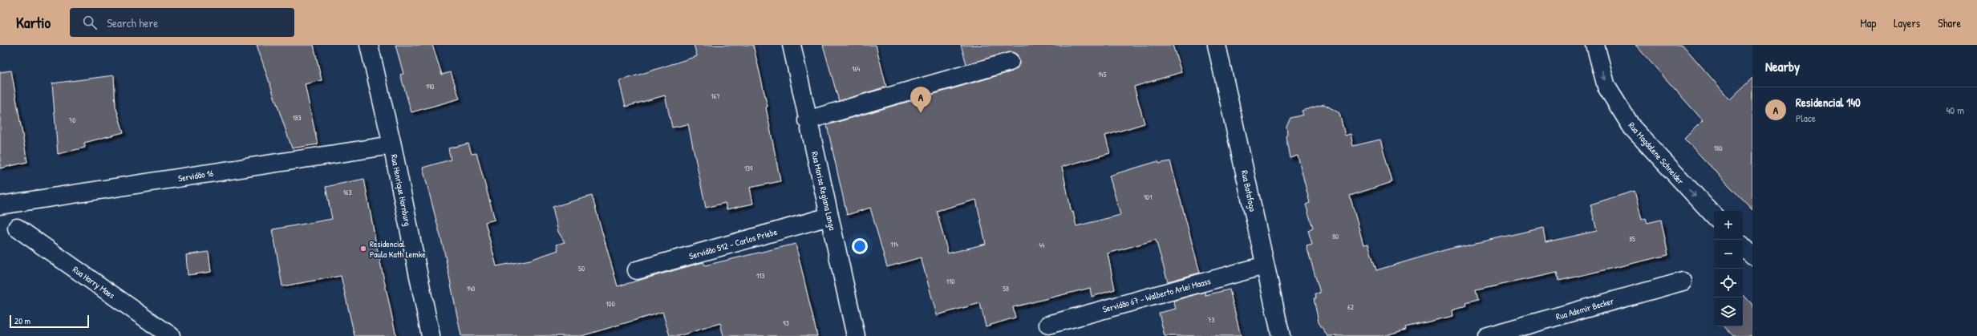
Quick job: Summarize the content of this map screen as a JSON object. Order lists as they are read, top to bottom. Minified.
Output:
{"streets":{"street":["Rua Magdalene Schneider","Servidão 16","Rua Henrique Hornburg","Rua Marisa Regiana Langa","Rua Botafogo","Servidão 512 - Carlos Priebe","Rua Harry Maes","Servidão 67 - Walberto Arlei Maass","Rua Ademir Becker"]},"crossings":[["Servidão 16","Rua Henrique Hornburg"],["Rua Marisa Regiana Langa","Servidão 512 - Carlos Priebe"],["Rua Botafogo","Servidão 67 - Walberto Arlei Maass"]],"one_way":["Rua Magdalene Schneider"],"places":["Residencial Paula Kath Lemke"],"house_numbers":["164","145","190","167","183","70","180","139","163","101","80","85","114","44","50","113","110","140","58","100","62","73","93"],"scale_bar":"20 m","page":{"header":"Kartio","search":"Search here","nav":["Map","Layers","Share"],"heading":"Nearby","pins":"A","list":[{"mark":"A","name":"Residencial 140","note":"Place","value":"40 m"}],"map_buttons":["+","−"],"scale":"20 m"}}
